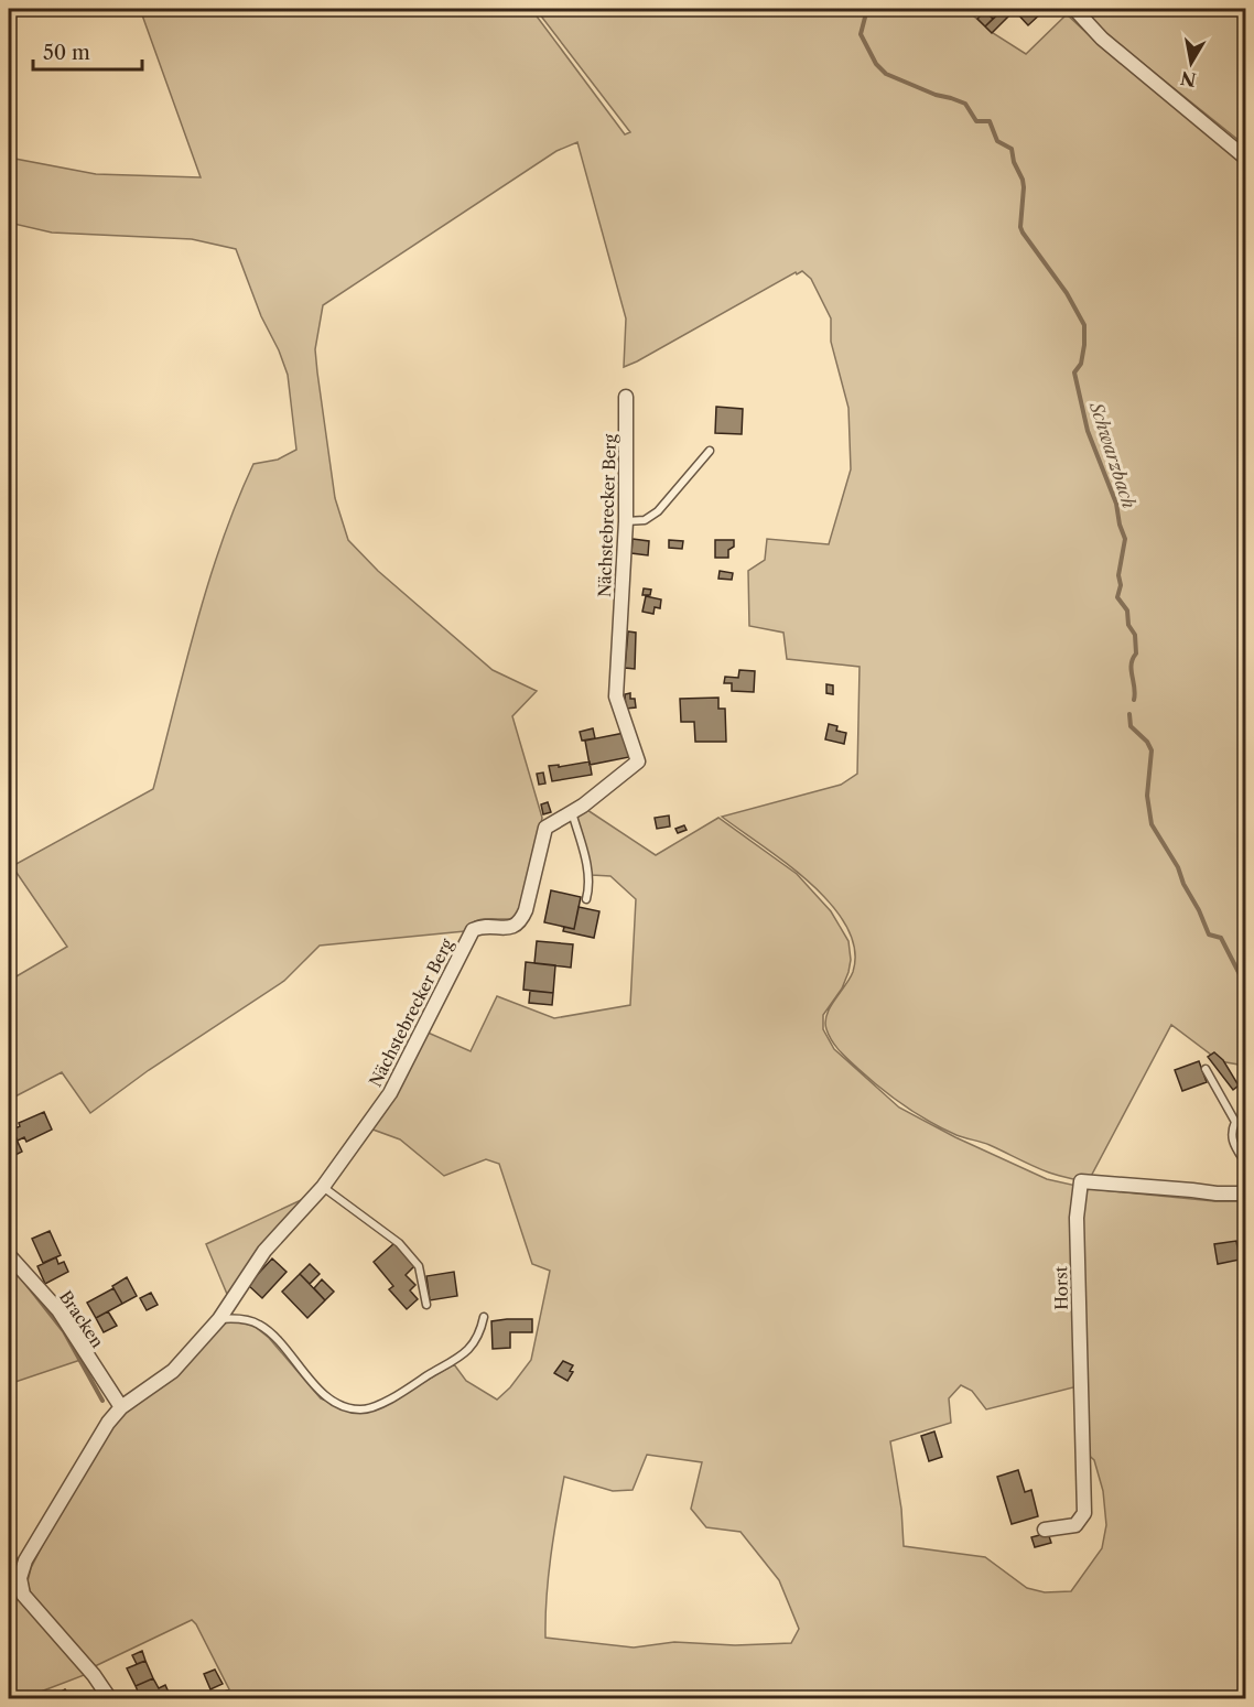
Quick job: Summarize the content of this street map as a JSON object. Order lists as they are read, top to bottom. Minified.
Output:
{"streets":{"street":["Nächstebrecker Berg","Horst","Bracken"]},"crossings":[["Nächstebrecker Berg","Bracken"]],"water":["Schwarzbach"],"scale_bar":"50 m","north":"bottom"}
